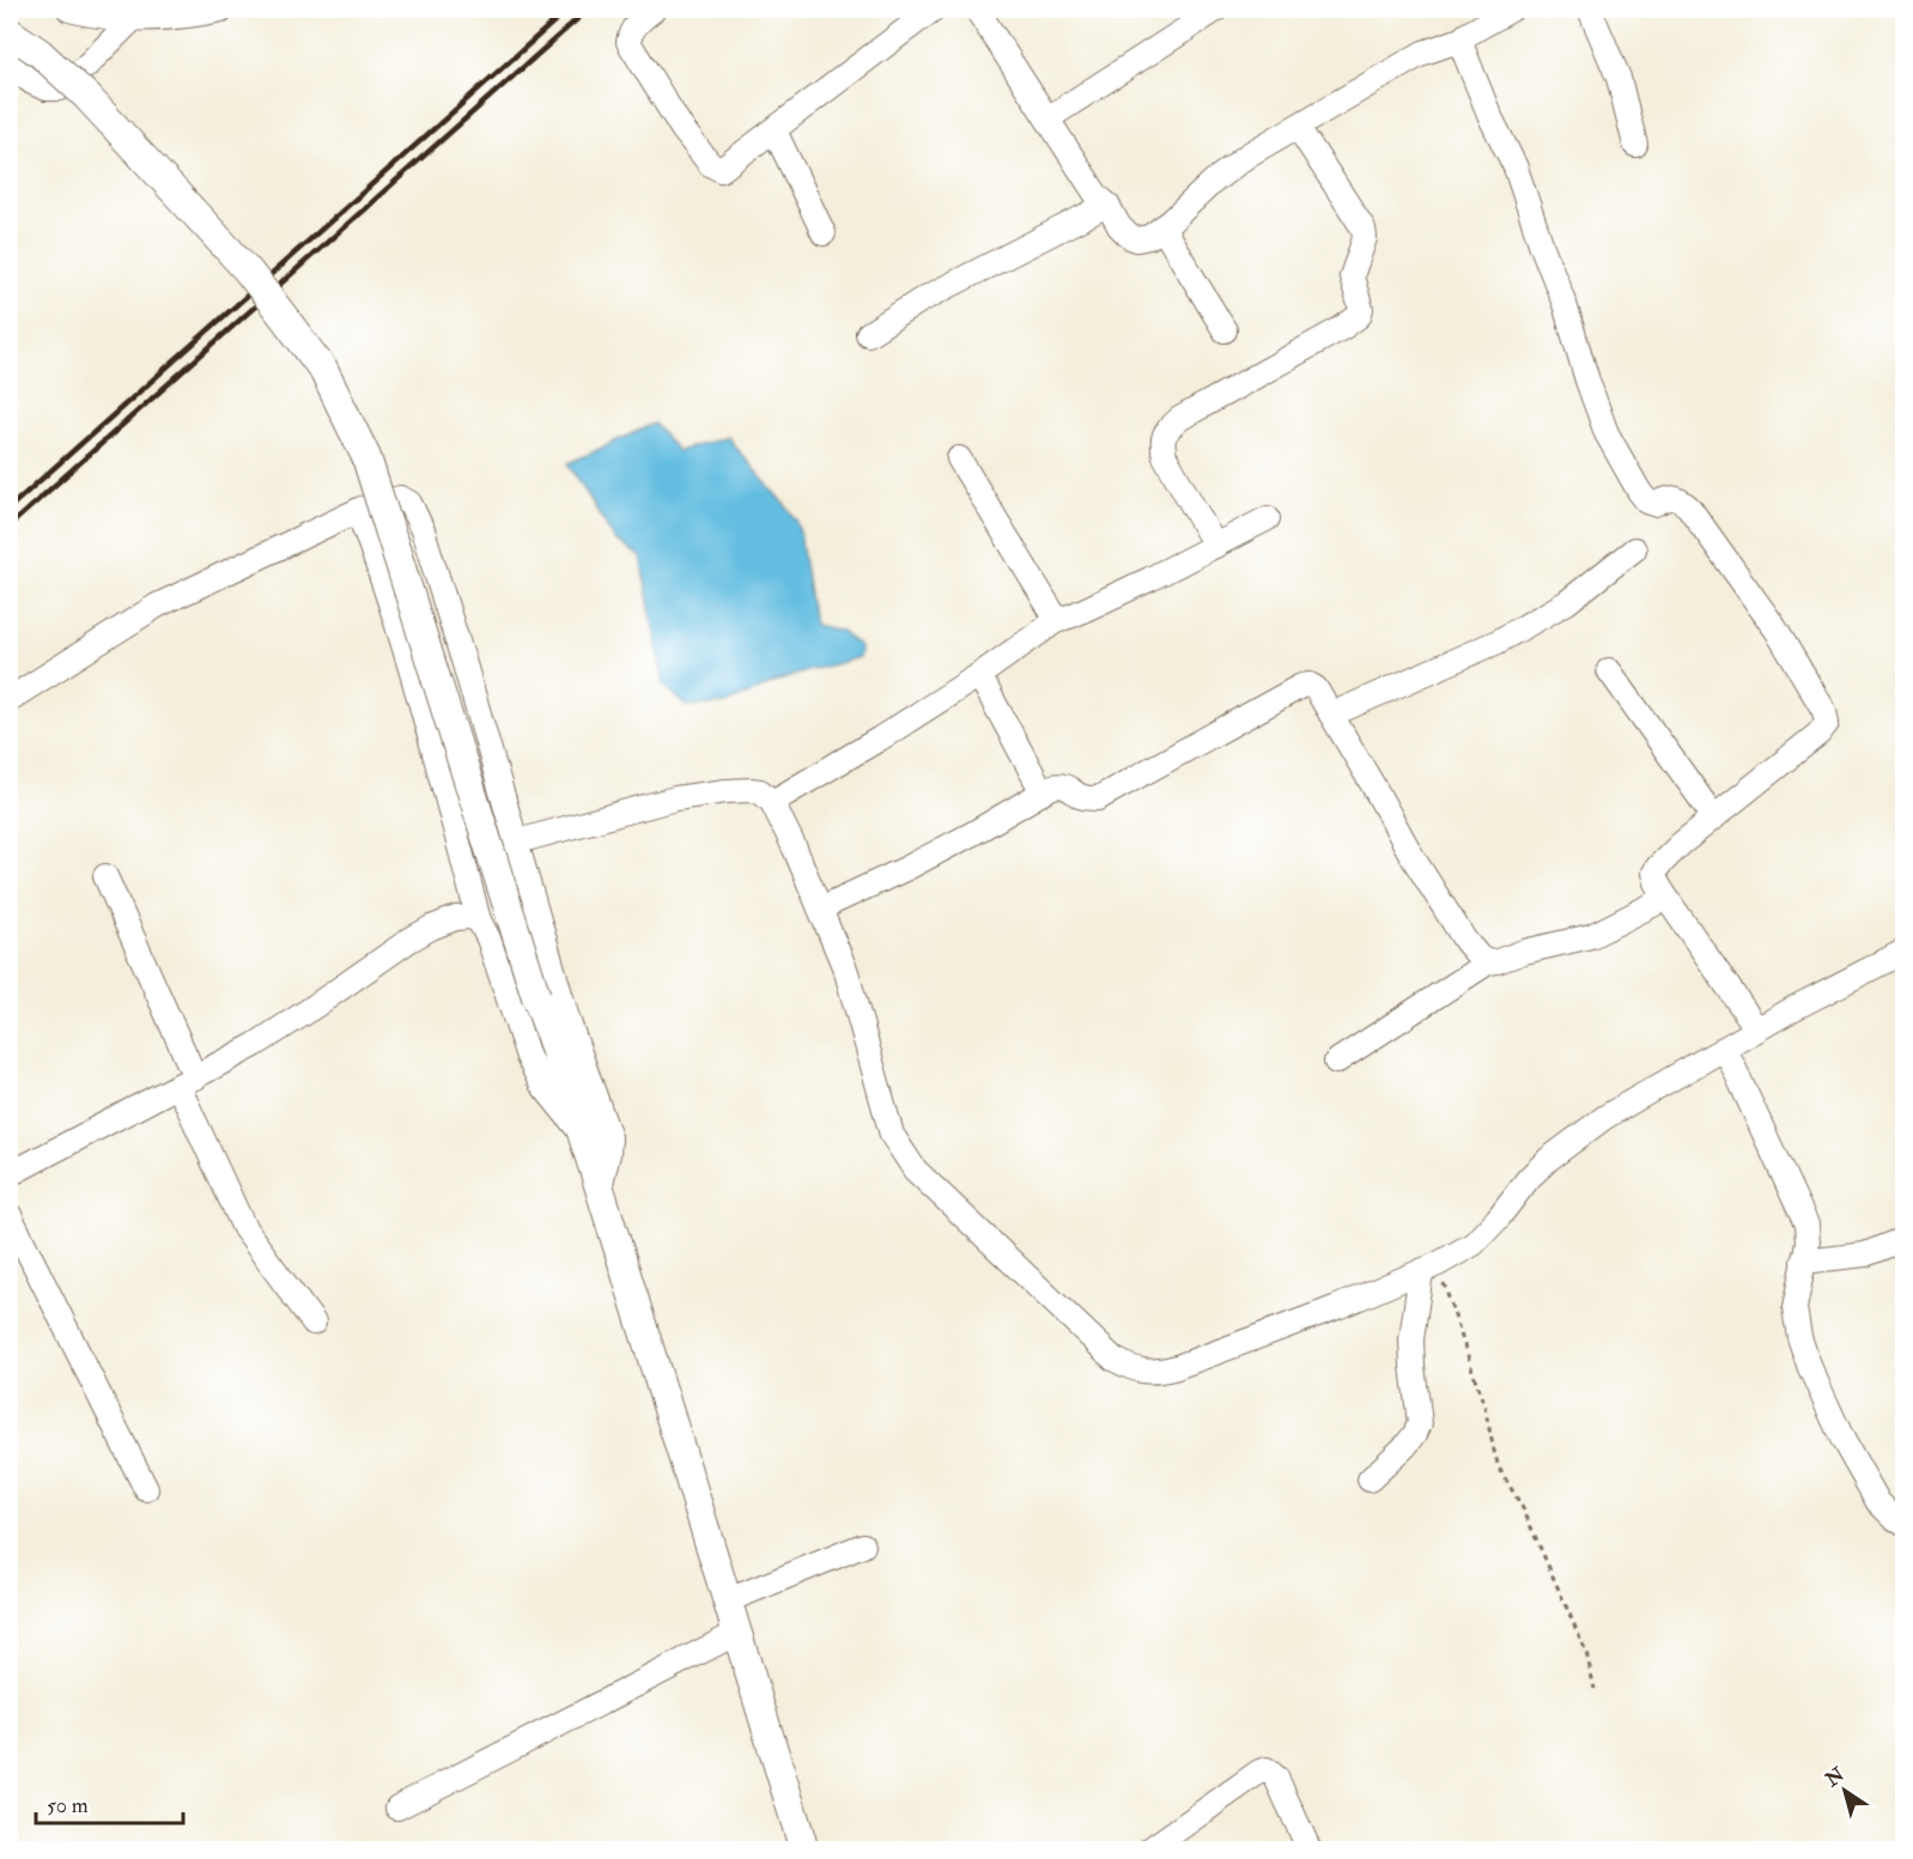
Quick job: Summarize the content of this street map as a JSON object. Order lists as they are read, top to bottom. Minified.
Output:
{"scale_bar":"50 m","north":"top left"}
